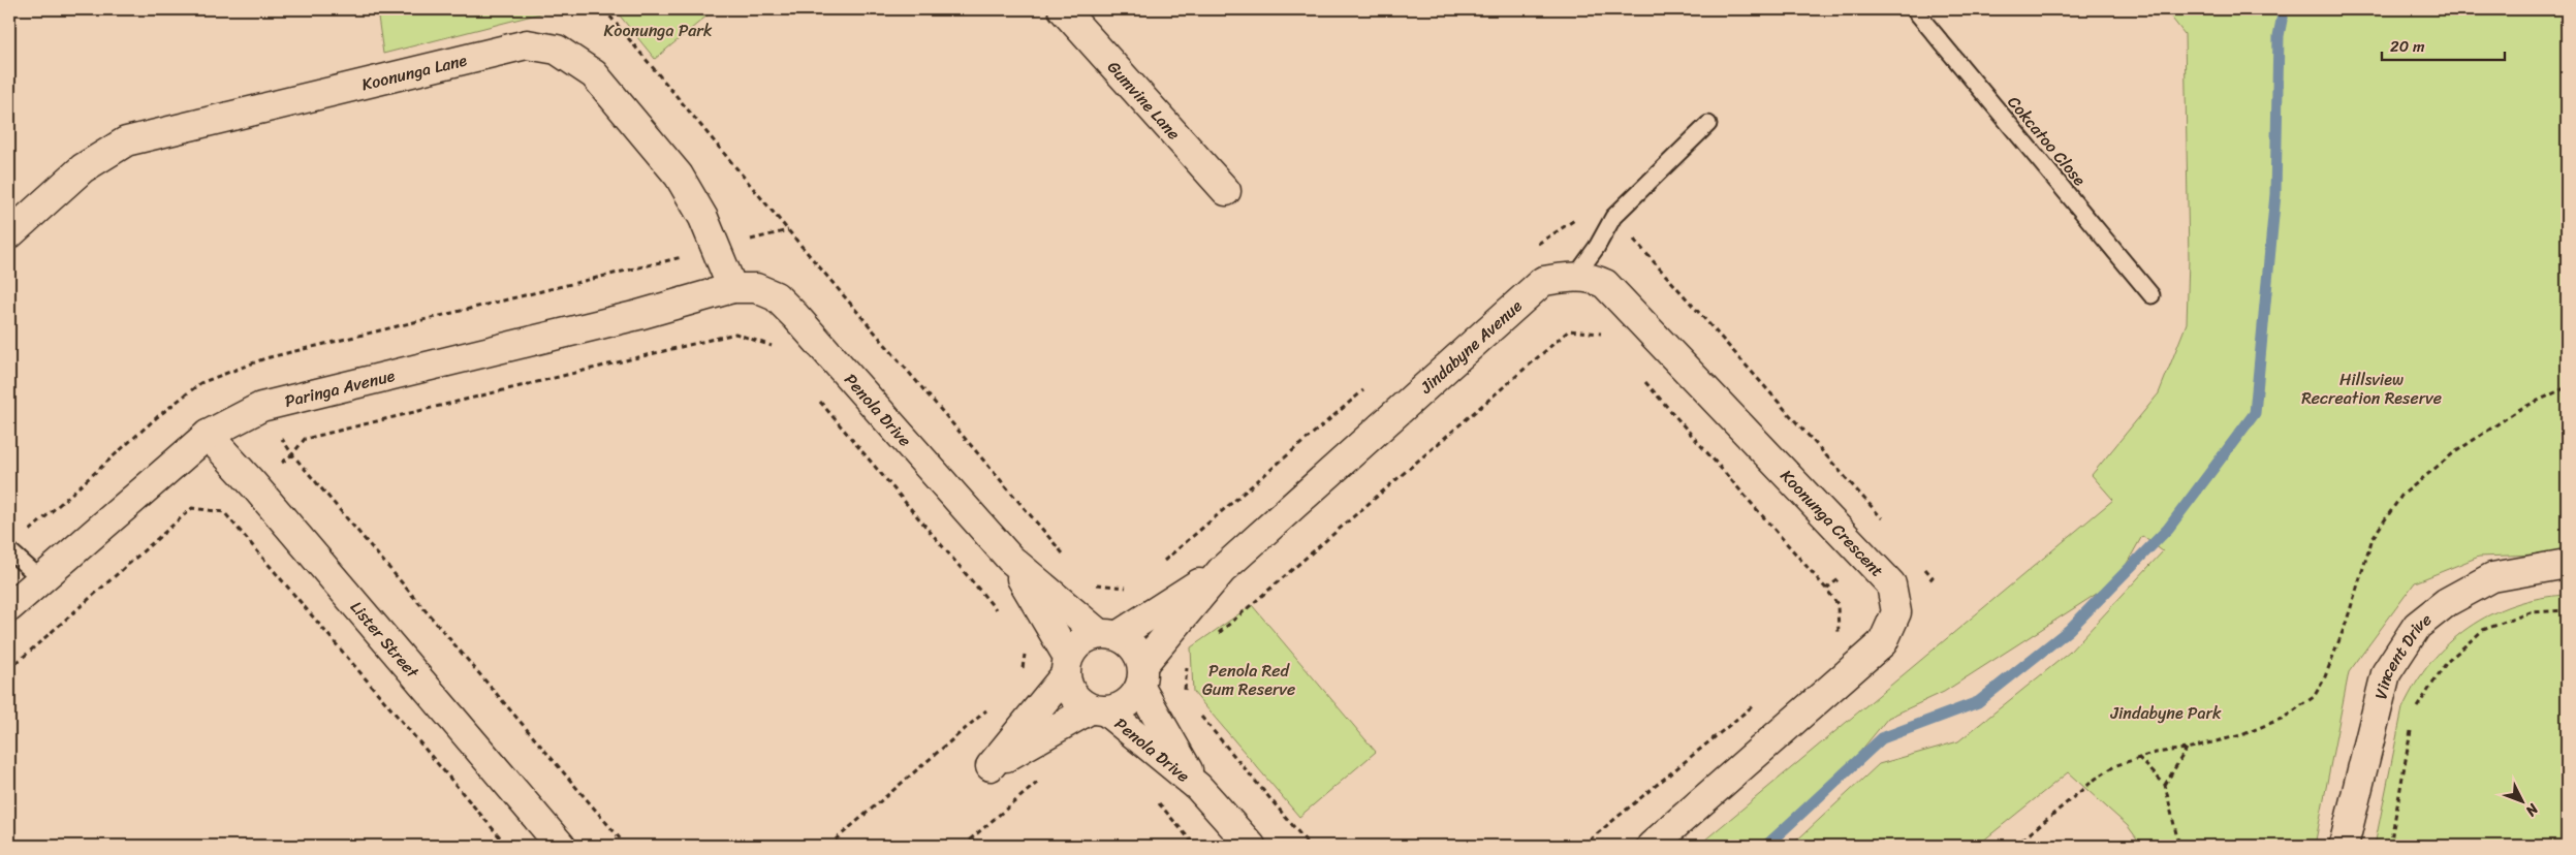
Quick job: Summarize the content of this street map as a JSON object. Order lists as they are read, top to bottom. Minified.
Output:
{"streets":{"street":["Koonunga Lane","Gumvine Lane","Jindabyne Avenue","Paringa Avenue","Penola Drive","Koonunga Crescent","Lister Street","Vincent Drive"],"lane":["Cokcatoo Close"]},"crossings":[["Koonunga Lane","Paringa Avenue"],["Koonunga Lane","Penola Drive"],["Jindabyne Avenue","Penola Drive"],["Jindabyne Avenue","Koonunga Crescent"],["Paringa Avenue","Penola Drive"],["Paringa Avenue","Lister Street"]],"parks":["Koonunga Park","Hillsview Recreation Reserve","Penola Red Gum Reserve","Jindabyne Park"],"scale_bar":"20 m","north":"bottom right"}
